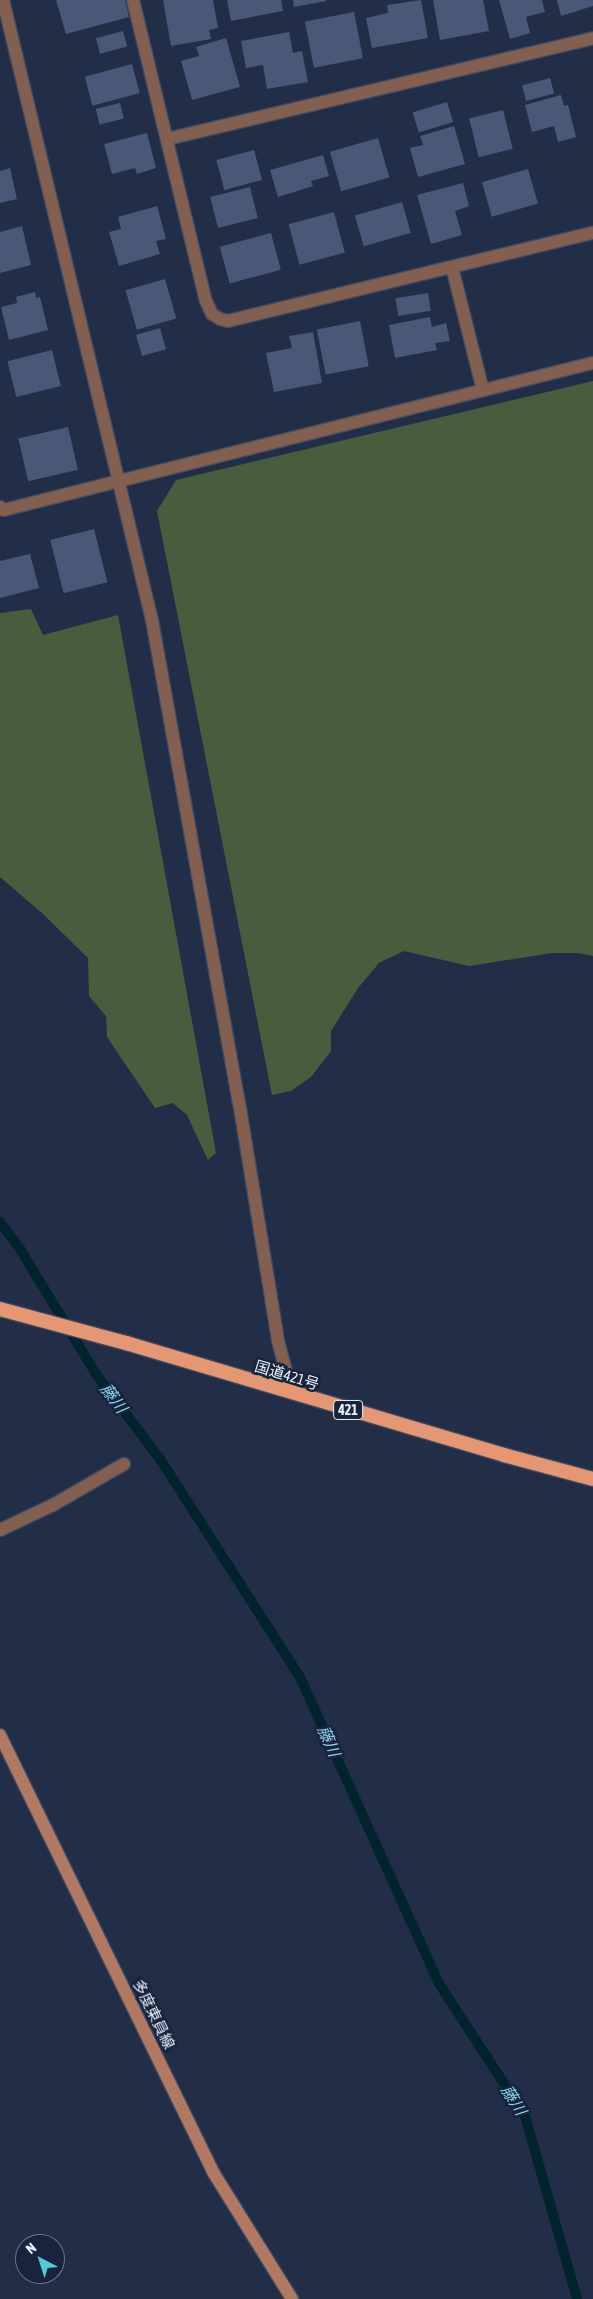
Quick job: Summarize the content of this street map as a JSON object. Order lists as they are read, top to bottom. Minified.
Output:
{"streets":{"highway":["国道421号","421"],"main road":["多度東員線"]},"water":["藤川"],"north":"top left"}
